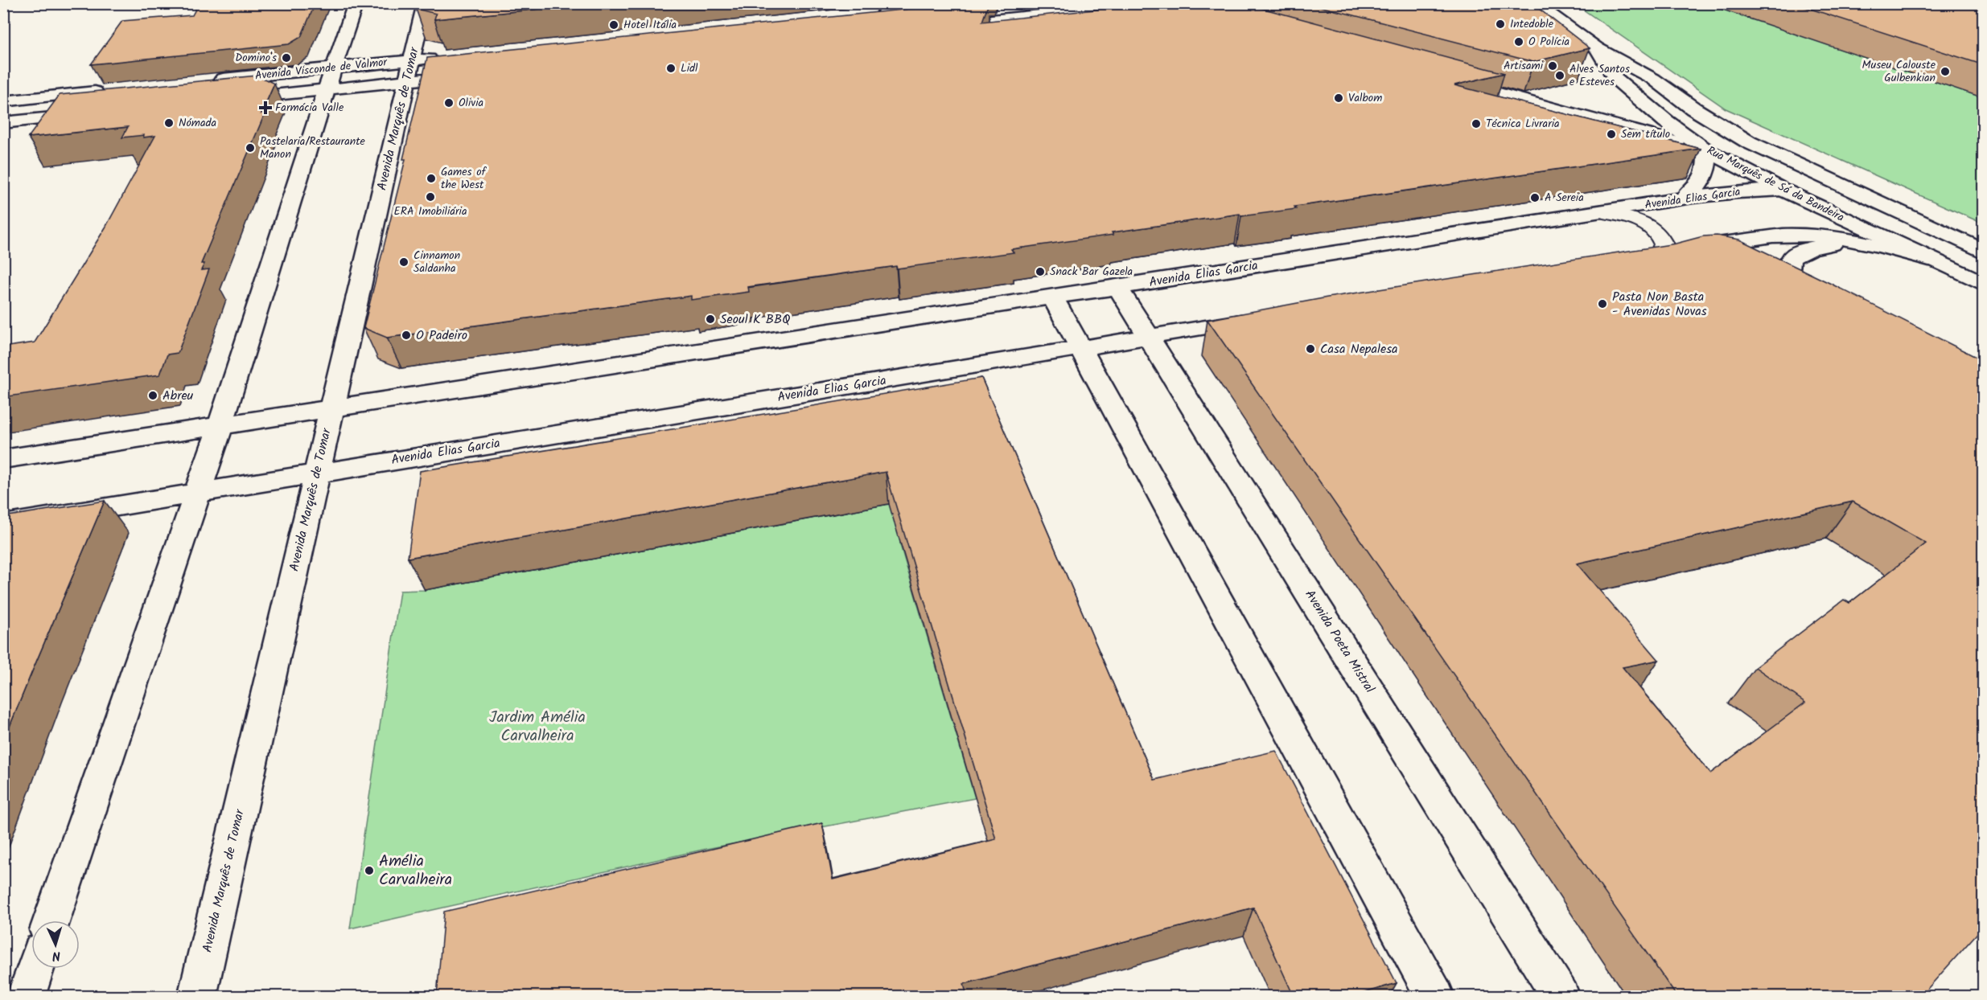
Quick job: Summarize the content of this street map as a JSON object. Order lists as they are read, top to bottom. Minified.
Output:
{"streets":{"street":["Avenida Visconde de Valmor","Avenida Marquês de Tomar","Rua Marquês de Sá da Bandeira","Avenida Elias Garcia","Avenida Poeta Mistral"]},"crossings":[["Avenida Visconde de Valmor","Avenida Marquês de Tomar"],["Avenida Marquês de Tomar","Avenida Elias Garcia"],["Rua Marquês de Sá da Bandeira","Avenida Elias Garcia"],["Avenida Elias Garcia","Avenida Poeta Mistral"]],"parks":["Jardim Amélia Carvalheira"],"places":{"other":["Intedoble","Hotel Itália","O Polícia","Domino's","Artisami","Lidl","Museu Calouste Gulbenkian","Alves Santos e Esteves","Valbom","Olivia","Nómada","Técnica Livraria","Sem título","Pastelaria/Restaurante Manon","Games of the West","ERA Imobiliária","A Sereia","Cinnamon Saldanha","Snack Bar Gazela","Pasta Non Basta - Avenidas Novas","Seoul K BBQ","O Padeiro","Casa Nepalesa","Abreu","Amélia Carvalheira"],"health":["Farmácia Valle"]},"north":"bottom"}
